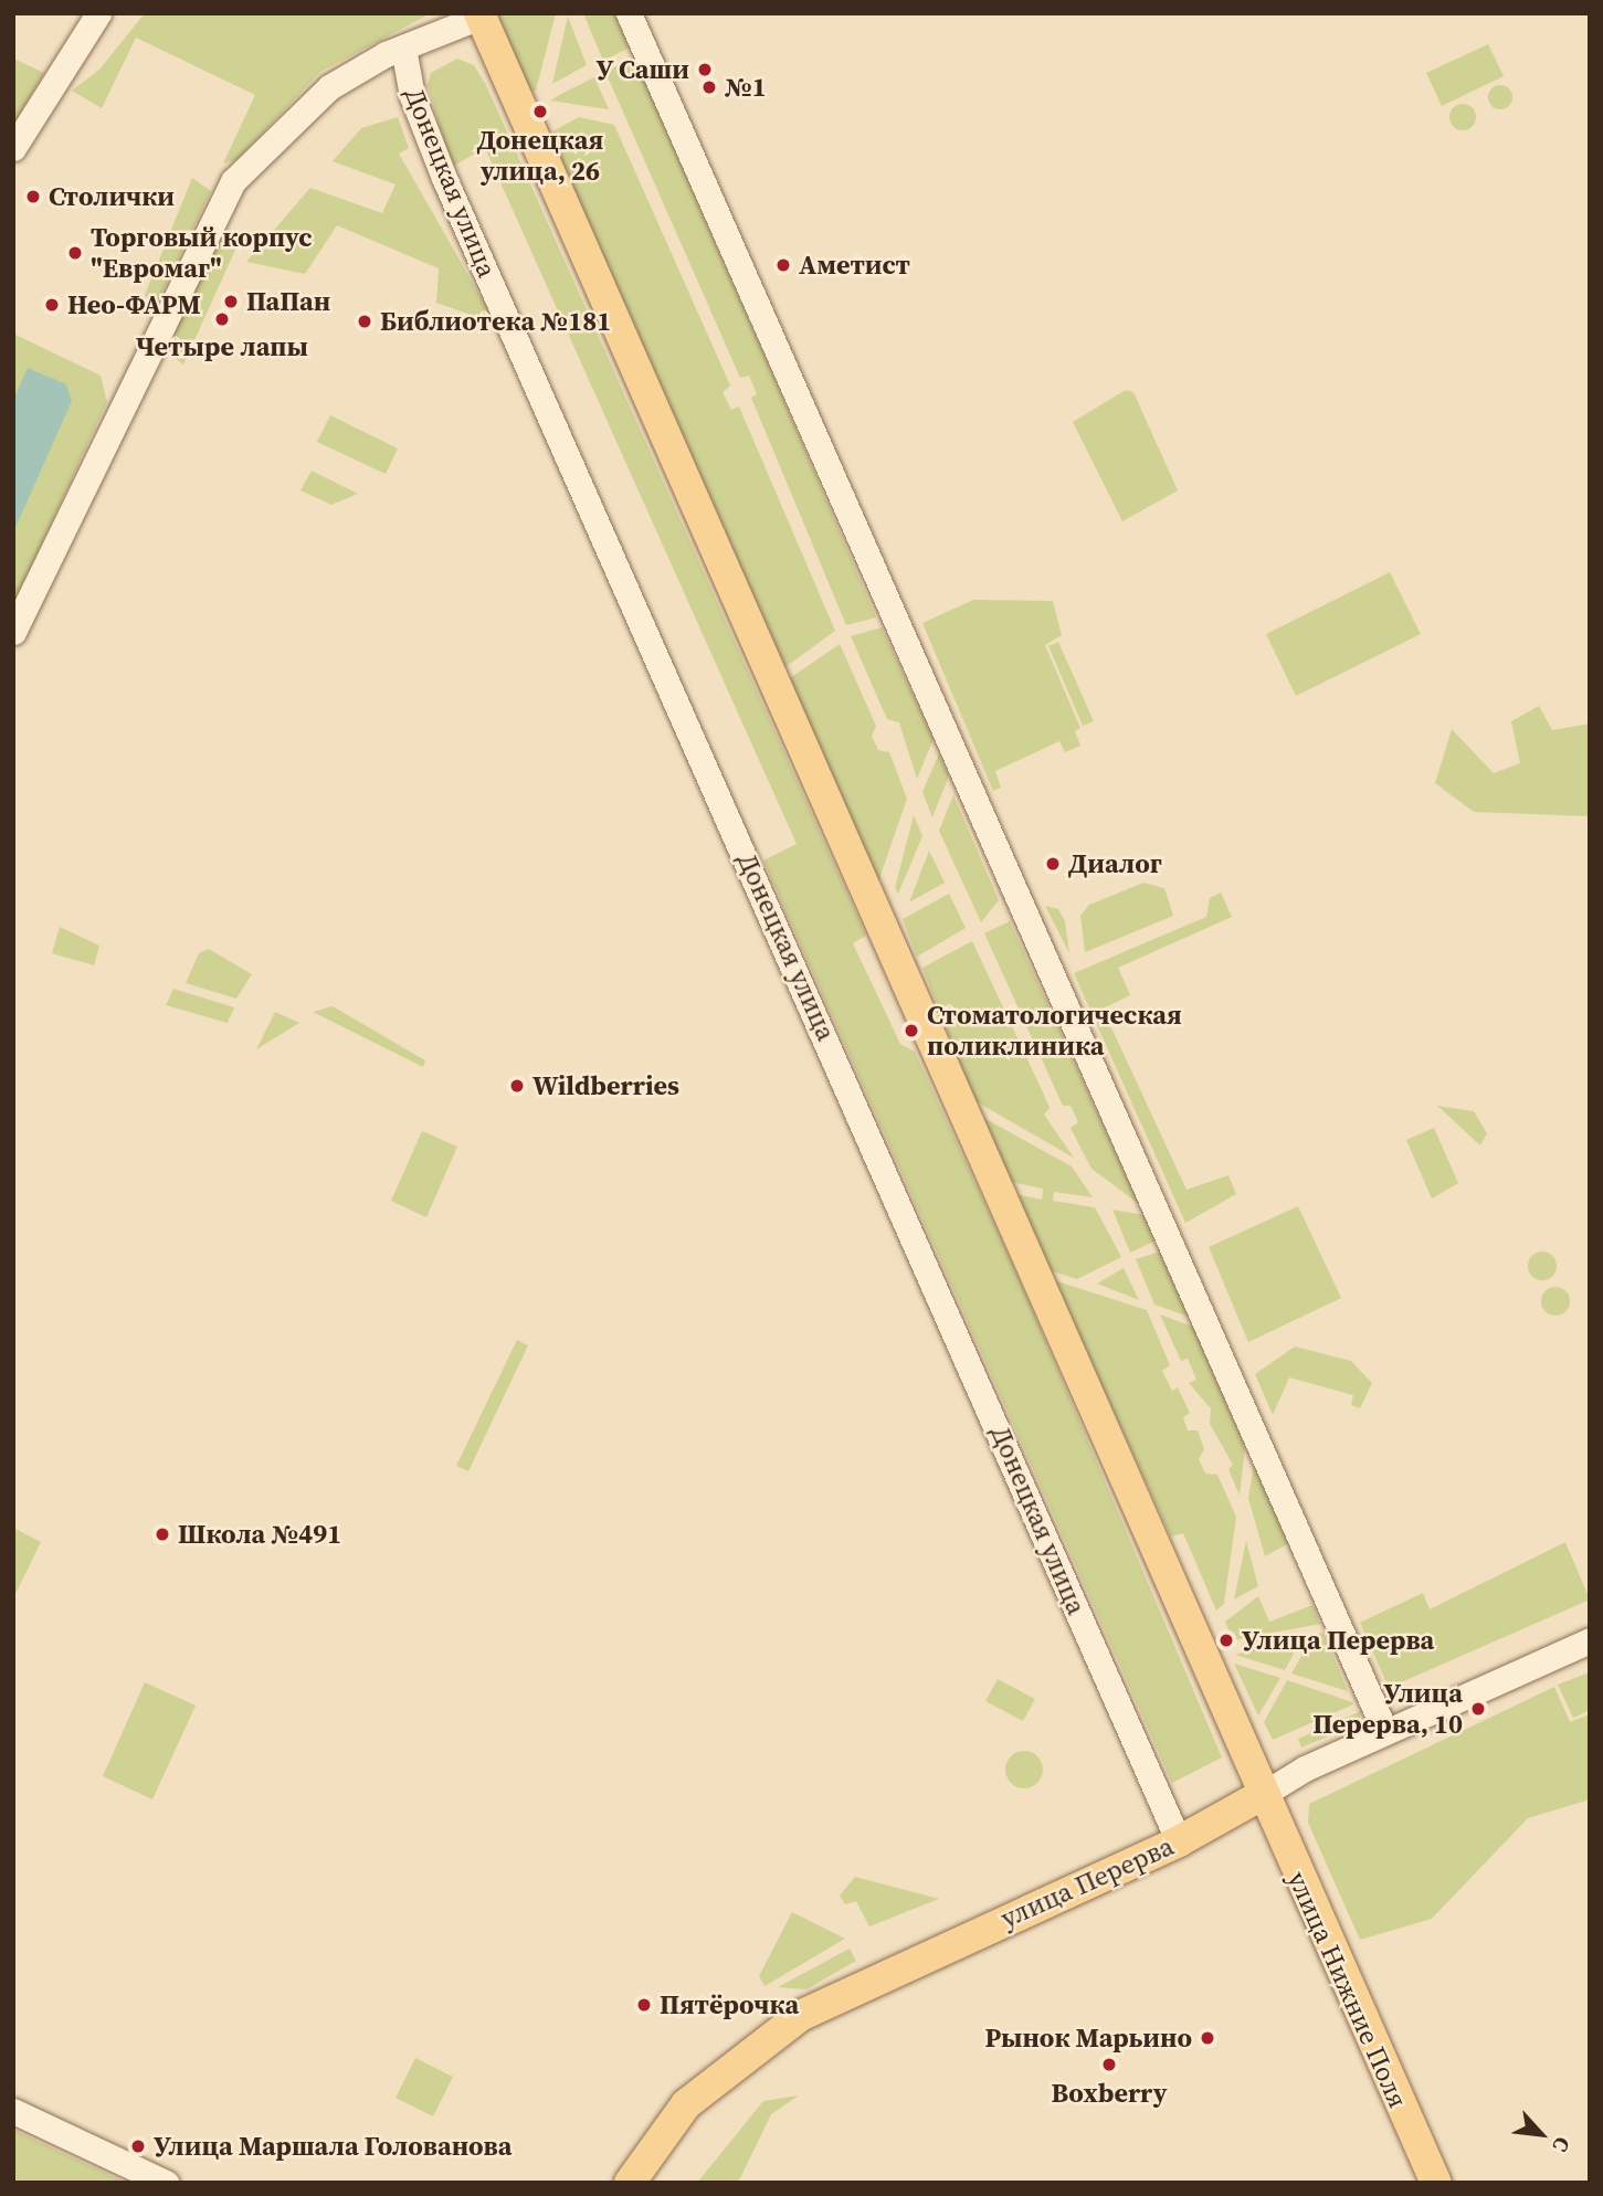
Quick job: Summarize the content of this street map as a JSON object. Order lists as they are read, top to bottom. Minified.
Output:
{"streets":{"main road":["улица Перерва","улица Нижние Поля"],"street":["Донецкая улица"]},"crossings":[["Донецкая улица","улица Перерва"],["улица Перерва","улица Нижние Поля"]],"places":["У Саши","№1","Донецкая улица, 26","Столички","Торговый корпус \"Евромаг\"","Аметист","ПаПан","Нео-ФАРМ","Четыре лапы","Библиотека №181","Диалог","Стоматологическая поликлиника","Wildberries","Школа №491","Улица Перерва","Улица Перерва, 10","Пятёрочка","Рынок Марьино","Boxberry","Улица Маршала Голованова"],"north":"bottom right"}
